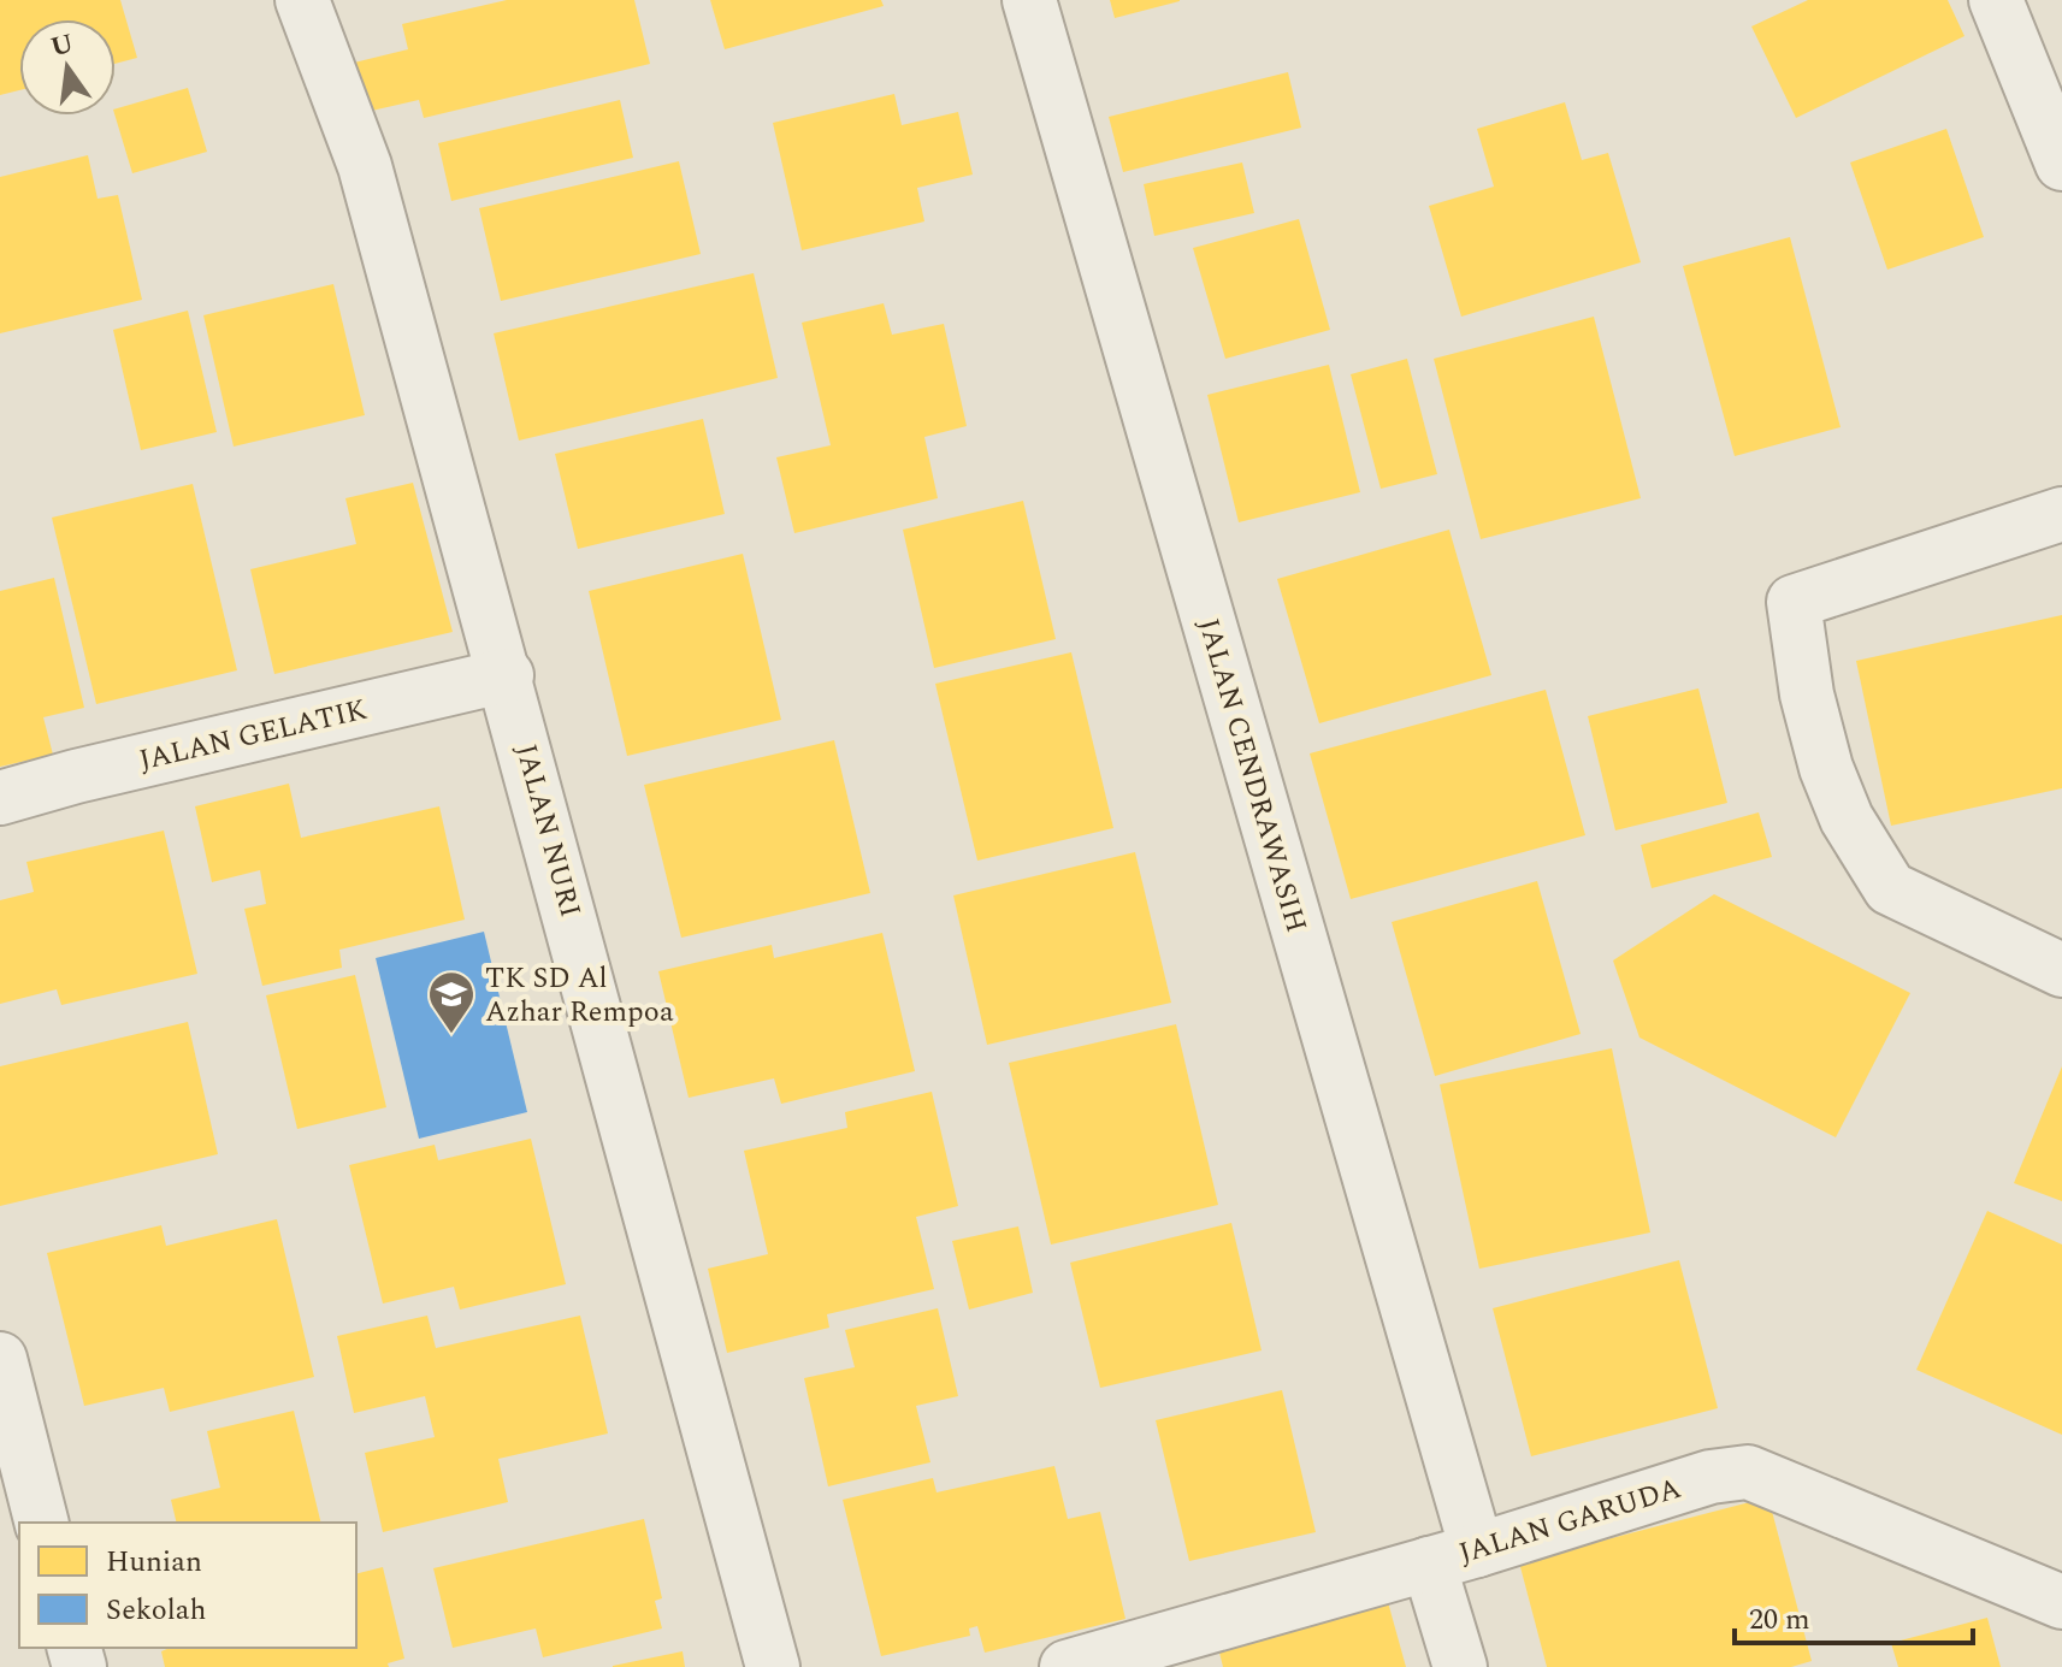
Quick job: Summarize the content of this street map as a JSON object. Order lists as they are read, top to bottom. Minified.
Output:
{"streets":{"street":["JALAN GELATIK","JALAN CENDRAWASIH","JALAN NURI","JALAN GARUDA"]},"crossings":[["JALAN GELATIK","JALAN NURI"],["JALAN CENDRAWASIH","JALAN GARUDA"]],"places":{"school or university":["TK SD Al Azhar Rempoa"]},"legend":["Hunian","Sekolah"],"scale_bar":"20 m","north":"top"}
